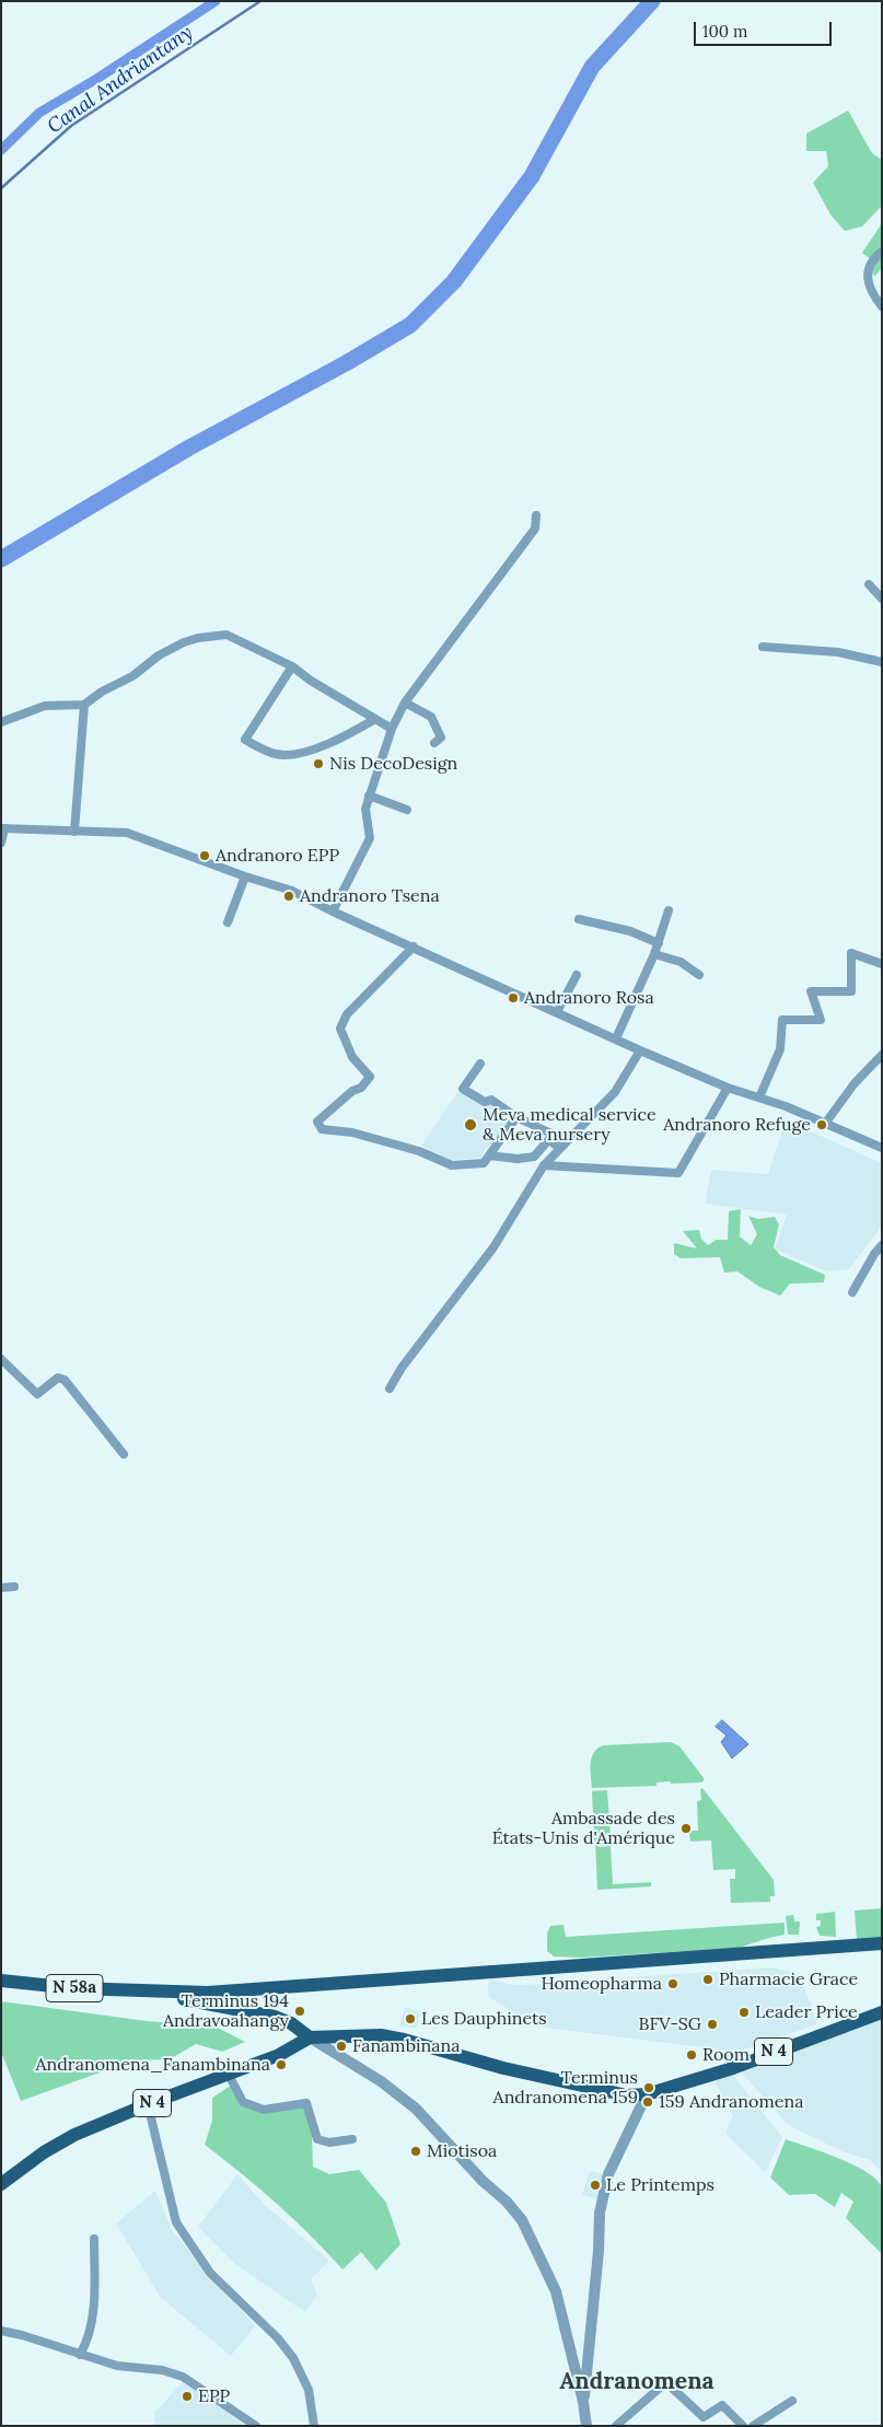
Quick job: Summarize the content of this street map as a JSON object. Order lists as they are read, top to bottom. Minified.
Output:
{"streets":{"main road":["N 58a","N 4"]},"districts":["Andranomena"],"water":["Canal Andriantany"],"places":["Nis DecoDesign","Andranoro EPP","Andranoro Tsena","Andranoro Rosa","Meva medical service & Meva nursery","Andranoro Refuge","Ambassade des États-Unis d'Amérique","Pharmacie Grace","Homeopharma","Terminus 194 Andravoahangy","Leader Price","Les Dauphinets","BFV-SG","Fanambinana","Room","Andranomena_Fanambinana","Terminus Andranomena 159","159 Andranomena","Miotisoa","Le Printemps","EPP"],"scale_bar":"100 m"}
